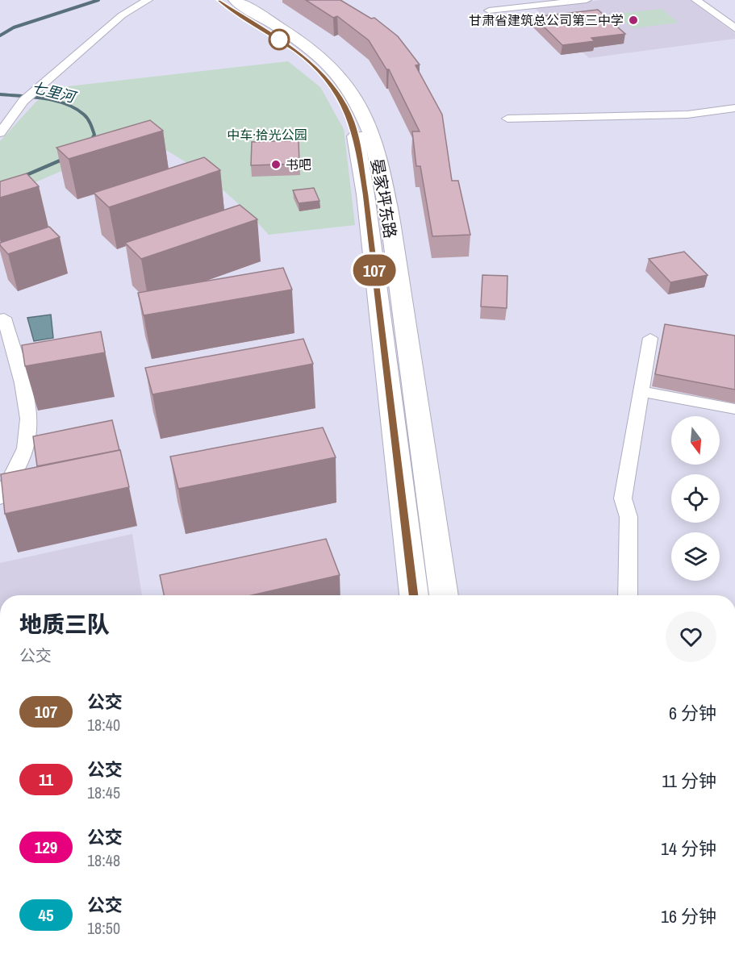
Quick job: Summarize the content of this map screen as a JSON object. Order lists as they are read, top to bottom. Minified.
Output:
{"streets":{"highway":["晏家坪东路"]},"water":["七里河"],"parks":["中车·拾光公园"],"places":["甘肃省建筑总公司第三中学","书吧"],"lines":["bus line 107"],"north":"bottom","page":{"on_map":"107","heading":["地质三队","公交"],"list":[{"mark":"107","name":"公交","note":"18:40","value":"6 分钟"},{"mark":"11","name":"公交","note":"18:45","value":"11 分钟"},{"mark":"129","name":"公交","note":"18:48","value":"14 分钟"},{"mark":"45","name":"公交","note":"18:50","value":"16 分钟"}]}}
